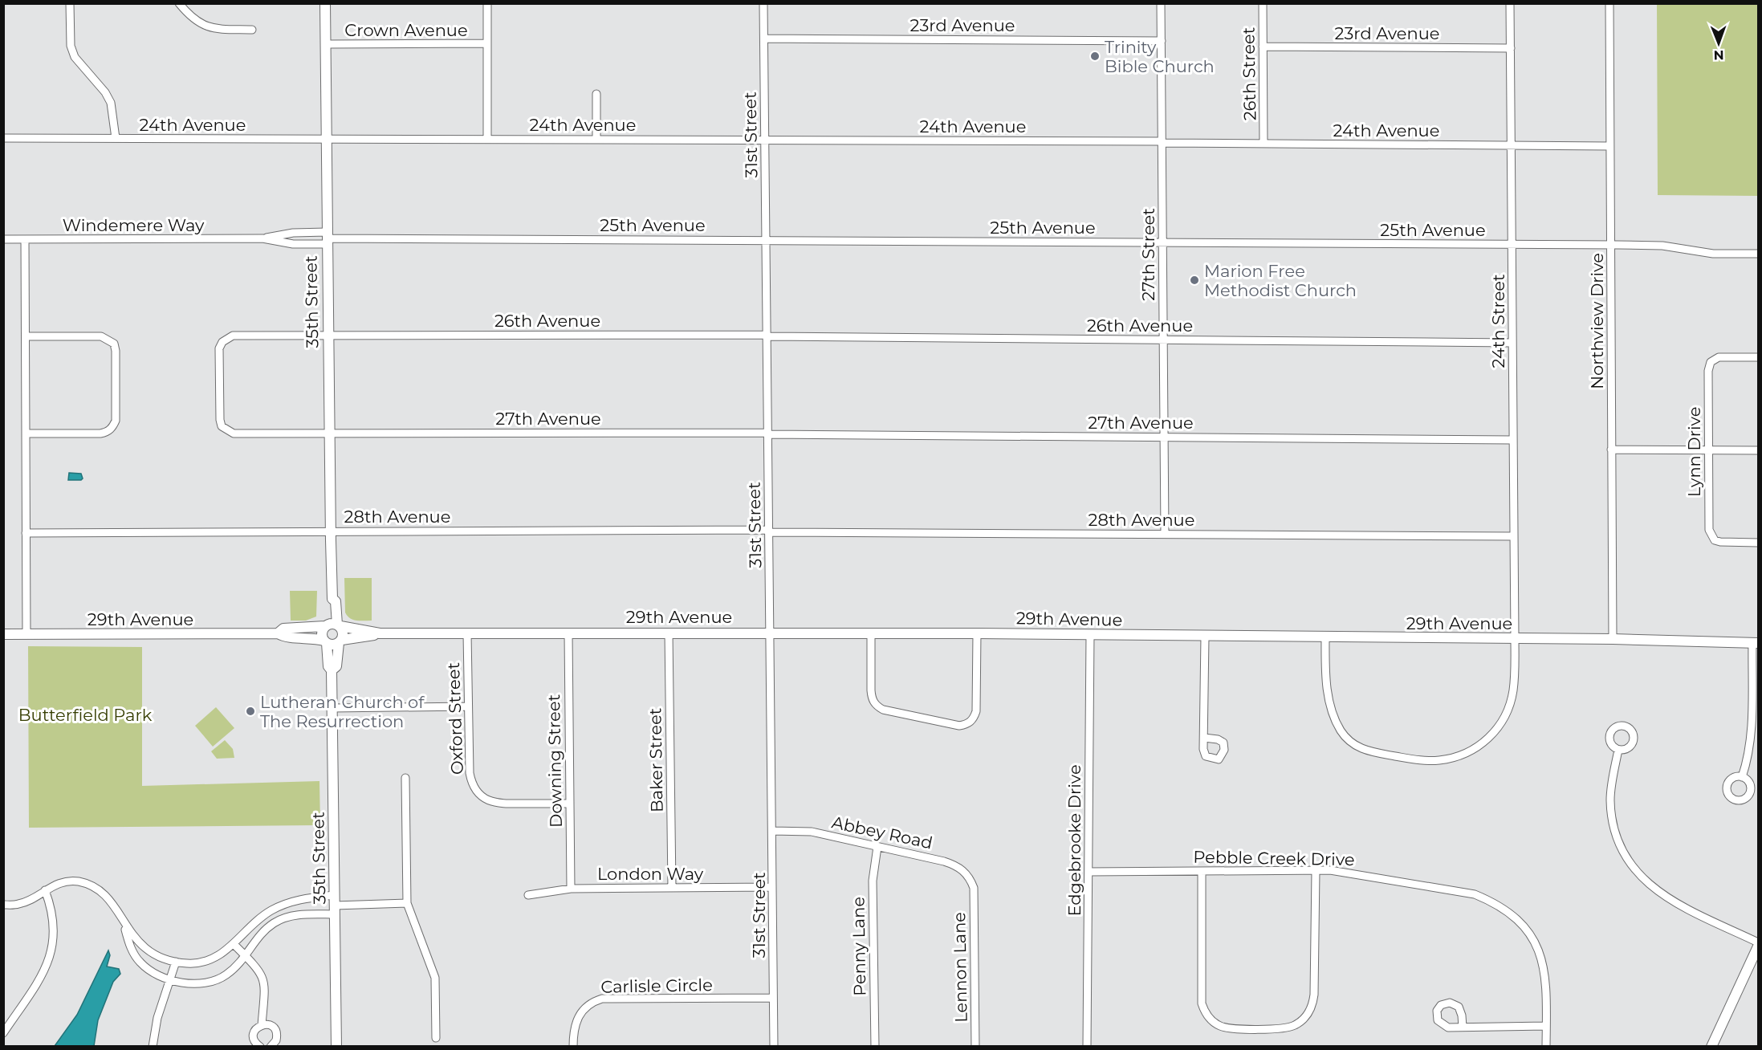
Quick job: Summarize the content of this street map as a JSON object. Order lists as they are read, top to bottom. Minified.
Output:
{"streets":{"street":["23rd Avenue","Crown Avenue","26th Street","24th Avenue","31st Street","Windemere Way","25th Avenue","27th Street","35th Street","26th Avenue","24th Street","Northview Drive","27th Avenue","Lynn Drive","28th Avenue","29th Avenue","Oxford Street","Baker Street","Downing Street","Abbey Road","Edgebrooke Drive","Pebble Creek Drive","London Way","Penny Lane","Lennon Lane","Carlisle Circle"]},"crossings":[["23rd Avenue","26th Street"],["23rd Avenue","31st Street"],["23rd Avenue","27th Street"],["23rd Avenue","24th Street"],["Crown Avenue","35th Street"],["26th Street","24th Avenue"],["24th Avenue","31st Street"],["24th Avenue","27th Street"],["24th Avenue","35th Street"],["24th Avenue","24th Street"],["24th Avenue","Northview Drive"],["31st Street","25th Avenue"],["31st Street","26th Avenue"],["31st Street","27th Avenue"],["31st Street","28th Avenue"],["31st Street","29th Avenue"],["31st Street","Abbey Road"],["31st Street","London Way"],["31st Street","Carlisle Circle"],["Windemere Way","25th Avenue"],["Windemere Way","35th Street"],["25th Avenue","27th Street"],["25th Avenue","35th Street"],["25th Avenue","24th Street"],["25th Avenue","Northview Drive"],["27th Street","26th Avenue"],["27th Street","27th Avenue"],["27th Street","28th Avenue"],["35th Street","26th Avenue"],["35th Street","27th Avenue"],["35th Street","28th Avenue"],["35th Street","29th Avenue"],["26th Avenue","24th Street"],["26th Avenue","27th Avenue"],["24th Street","27th Avenue"],["24th Street","28th Avenue"],["24th Street","29th Avenue"],["Northview Drive","29th Avenue"],["29th Avenue","Oxford Street"],["29th Avenue","Baker Street"],["29th Avenue","Downing Street"],["29th Avenue","Edgebrooke Drive"],["Oxford Street","Downing Street"],["Baker Street","London Way"],["Downing Street","London Way"],["Abbey Road","Penny Lane"],["Abbey Road","Lennon Lane"],["Edgebrooke Drive","Pebble Creek Drive"]],"parks":["Butterfield Park"],"places":["Trinity Bible Church","Marion Free Methodist Church","Lutheran Church of The Resurrection"],"north":"bottom"}
